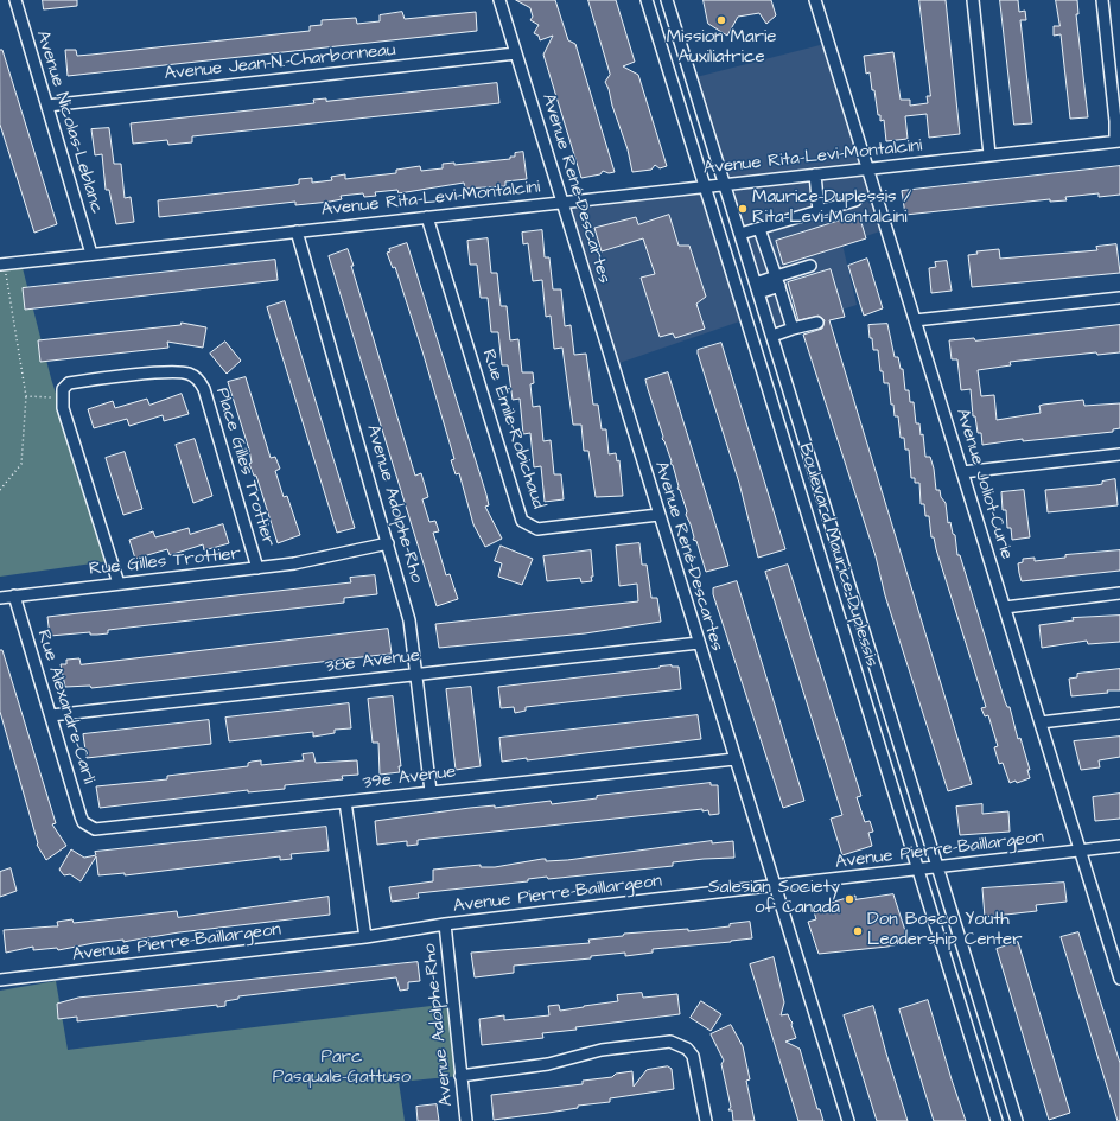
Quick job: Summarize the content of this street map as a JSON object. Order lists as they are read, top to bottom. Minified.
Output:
{"streets":{"street":["Avenue Jean-N.-Charbonneau","Avenue Nicolas-Leblanc","Avenue Rita-Levi-Montalcini","Avenue René-Descartes","Rue Émile-Robichaud","Place Gilles Trottier","Avenue Joliot-Curie","Avenue Adolphe-Rho","Boulevard Maurice-Duplessis","Rue Gilles Trottier","38e Avenue","Rue Alexandre-Carli","39e Avenue","Avenue Pierre-Baillargeon"]},"crossings":[["Avenue Jean-N.-Charbonneau","Avenue Nicolas-Leblanc"],["Avenue Jean-N.-Charbonneau","Avenue René-Descartes"],["Avenue Nicolas-Leblanc","Avenue Rita-Levi-Montalcini"],["Avenue Rita-Levi-Montalcini","Avenue René-Descartes"],["Avenue Rita-Levi-Montalcini","Rue Émile-Robichaud"],["Avenue Rita-Levi-Montalcini","Avenue Joliot-Curie"],["Avenue Rita-Levi-Montalcini","Avenue Adolphe-Rho"],["Avenue Rita-Levi-Montalcini","Boulevard Maurice-Duplessis"],["Avenue René-Descartes","Rue Émile-Robichaud"],["Avenue René-Descartes","38e Avenue"],["Avenue René-Descartes","39e Avenue"],["Avenue René-Descartes","Avenue Pierre-Baillargeon"],["Place Gilles Trottier","Rue Gilles Trottier"],["Avenue Joliot-Curie","Avenue Pierre-Baillargeon"],["Avenue Adolphe-Rho","Rue Gilles Trottier"],["Avenue Adolphe-Rho","38e Avenue"],["Avenue Adolphe-Rho","39e Avenue"],["Avenue Adolphe-Rho","Avenue Pierre-Baillargeon"],["Boulevard Maurice-Duplessis","Avenue Pierre-Baillargeon"],["Rue Gilles Trottier","Rue Alexandre-Carli"],["38e Avenue","Rue Alexandre-Carli"],["Rue Alexandre-Carli","39e Avenue"]],"parks":["Parc Pasquale-Gattuso"],"places":["Mission Marie Auxiliatrice","Maurice-Duplessis / Rita-Levi-Montalcini","Salesian Society of Canada","Don Bosco Youth Leadership Center"]}
